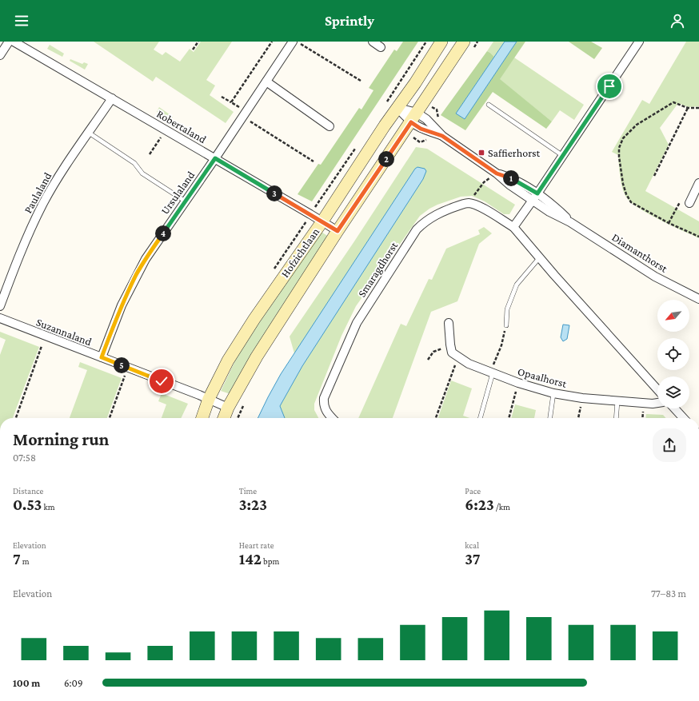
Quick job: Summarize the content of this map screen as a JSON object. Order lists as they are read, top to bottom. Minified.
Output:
{"streets":{"main road":["Hofzichtlaan"],"street":["Robertaland","Paulaland","Ursulaland","Diamanthorst","Smaragdhorst","Suzannaland","Opaalhorst"]},"crossings":[["Robertaland","Paulaland"],["Robertaland","Ursulaland"],["Robertaland","Hofzichtlaan"],["Ursulaland","Suzannaland"],["Hofzichtlaan","Diamanthorst"],["Hofzichtlaan","Suzannaland"]],"places":{"transit":["Saffierhorst"]},"north":"bottom left","page":{"header":"Sprintly","pins":["2","1","3","4","5"],"heading":["Morning run","07:58"],"stats":[["Distance","0.53 km"],["Time","3:23"],["Pace","6:23 /km"],["Elevation","7 m"],["Heart rate","142 bpm"],["kcal","37"]],"chart":["Elevation","77–83 m"],"list":[{"name":"100 m","note":"6:09"}]}}
